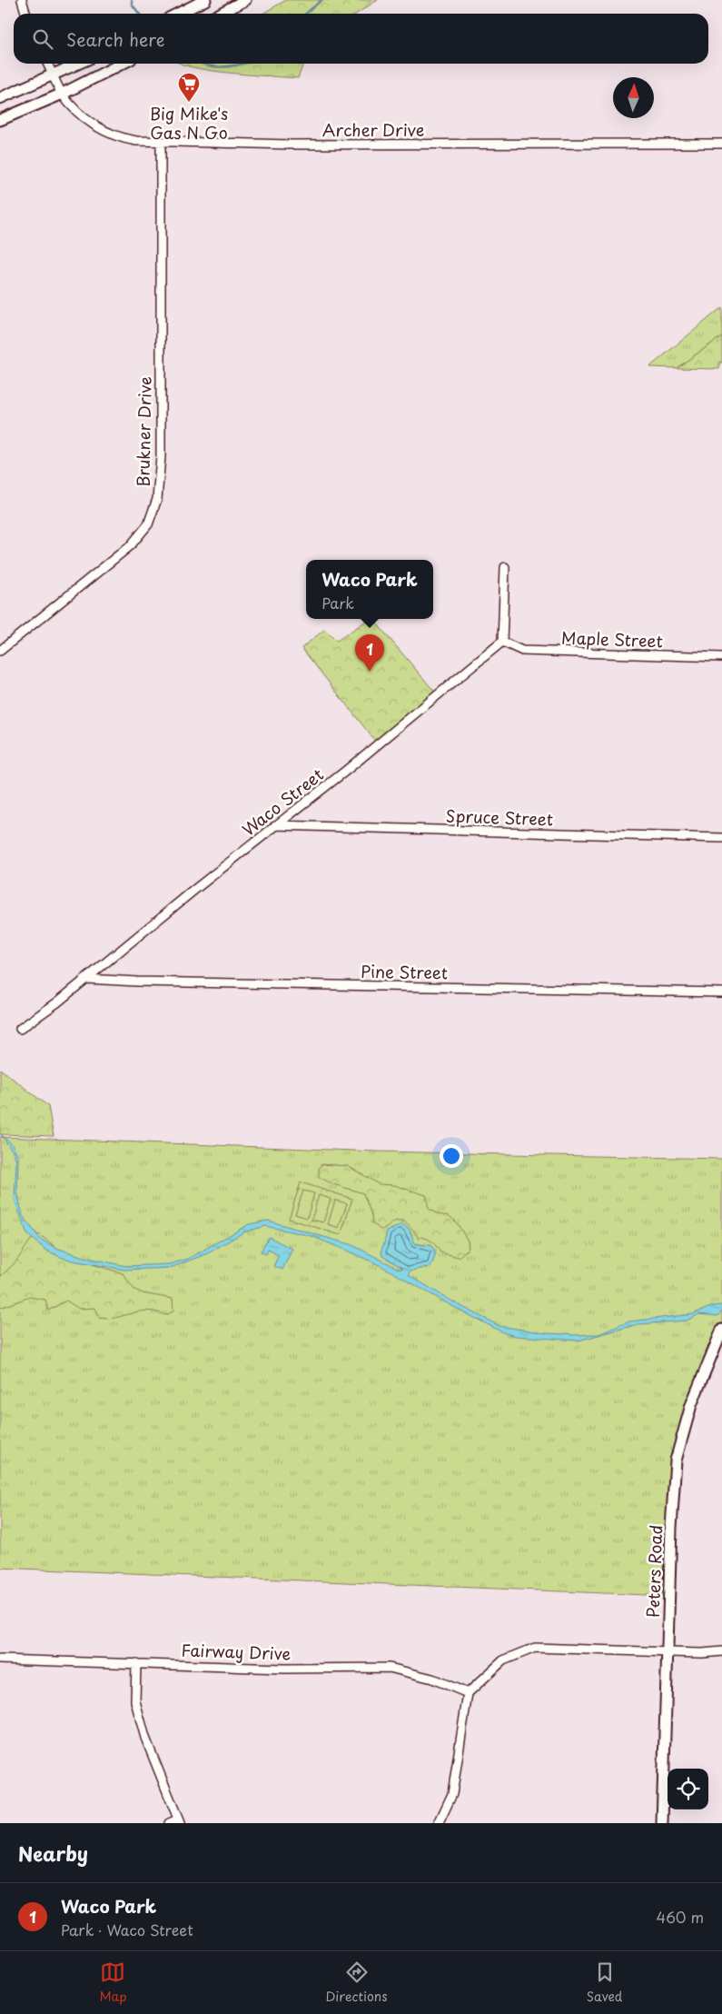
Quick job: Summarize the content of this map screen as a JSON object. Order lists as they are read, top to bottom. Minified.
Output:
{"streets":{"street":["Archer Drive","Brukner Drive","Maple Street","Waco Street","Spruce Street","Pine Street","Peters Road","Fairway Drive"]},"crossings":[["Archer Drive","Brukner Drive"],["Maple Street","Waco Street"],["Waco Street","Spruce Street"],["Waco Street","Pine Street"]],"places":{"supermarket":["Big Mike's Gas N Go"]},"north":"top","page":{"search":"Search here","popup":["Waco Park","Park"],"pins":"1","heading":"Nearby","list":[{"mark":"1","name":"Waco Park","note":"Park · Waco Street","value":"460 m"}],"nav":["Map","Directions","Saved"]}}
